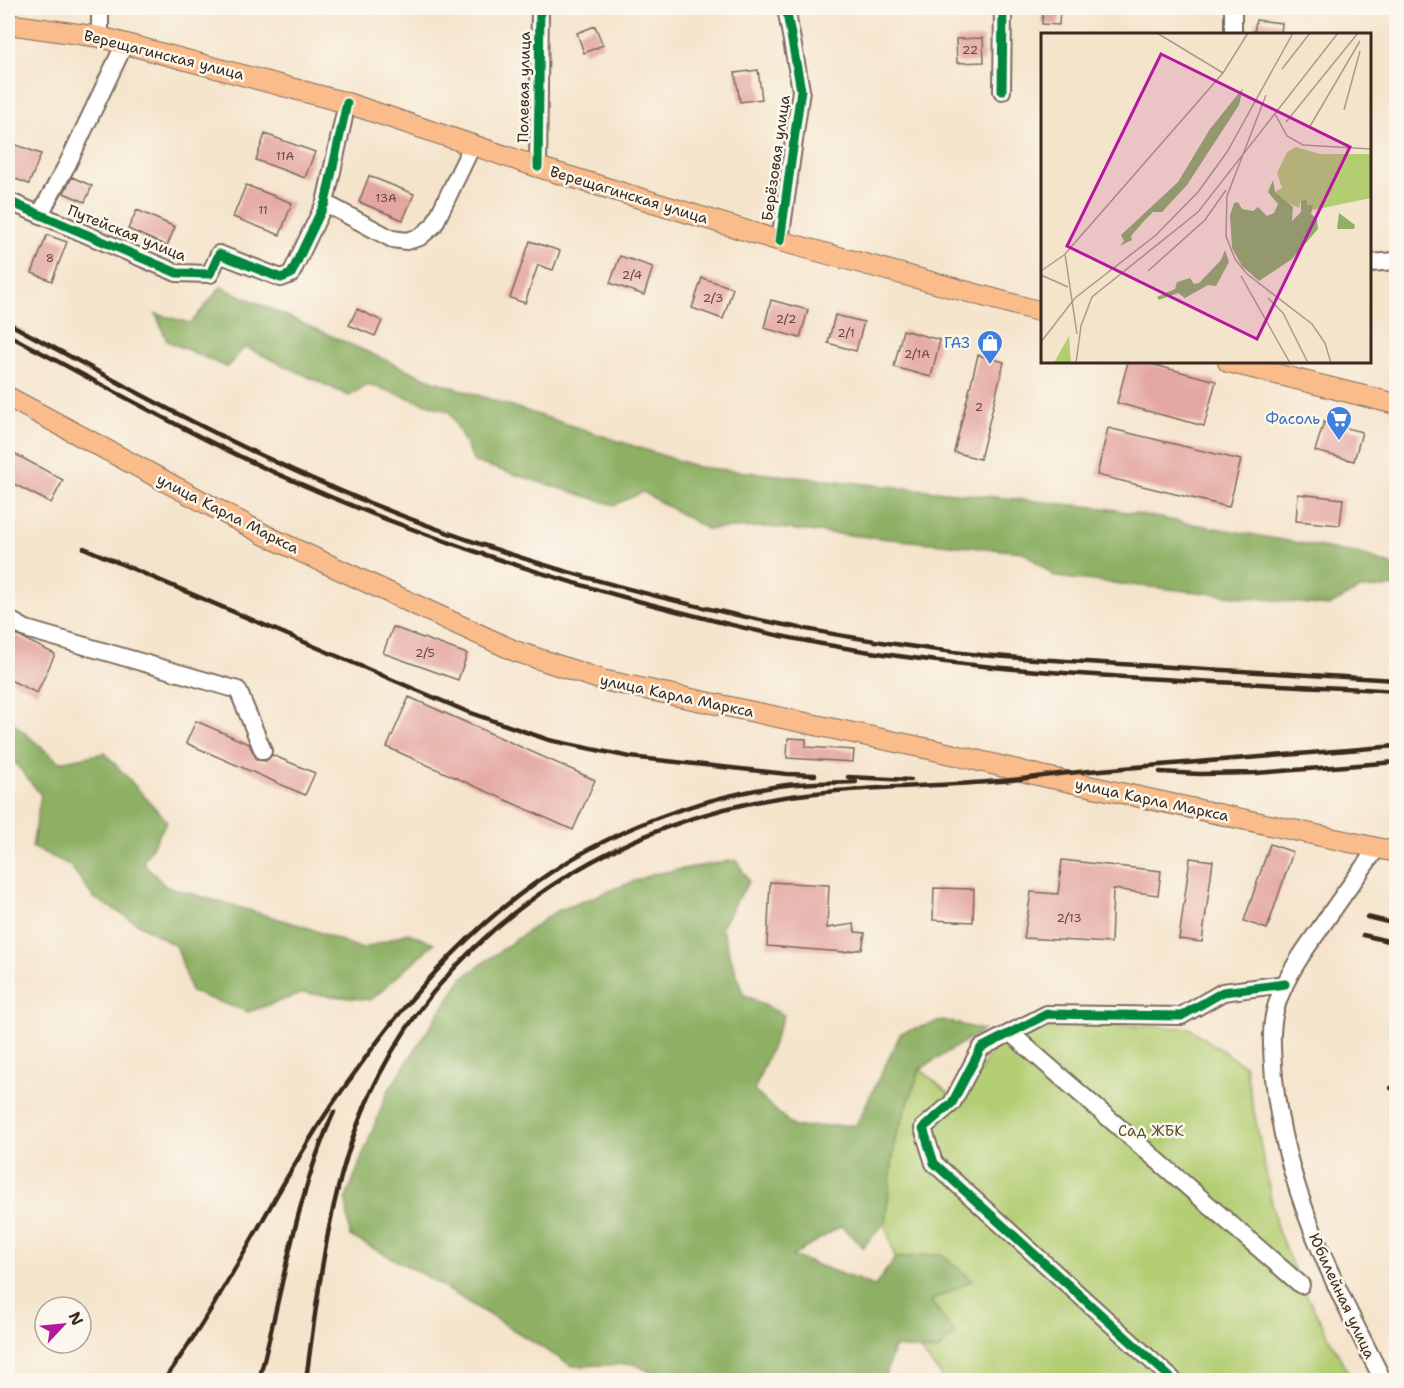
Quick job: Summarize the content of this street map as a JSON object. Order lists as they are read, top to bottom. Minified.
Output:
{"streets":{"main road":["Верещагинская улица","улица Карла Маркса"],"street":["Полевая улица","Берёзовая улица","Путейская улица","Юбилейная улица"]},"crossings":[["Верещагинская улица","Полевая улица"],["Верещагинская улица","Берёзовая улица"],["Верещагинская улица","Путейская улица"],["улица Карла Маркса","Юбилейная улица"]],"parks":["Сад ЖБК"],"places":{"shop":["ГАЗ"],"supermarket":["Фасоль"]},"house_numbers":["22","11А","13А","11","8","2/4","2/3","2/2","2/1","2/1А","2","2/5","2/13"],"north":"top right"}
